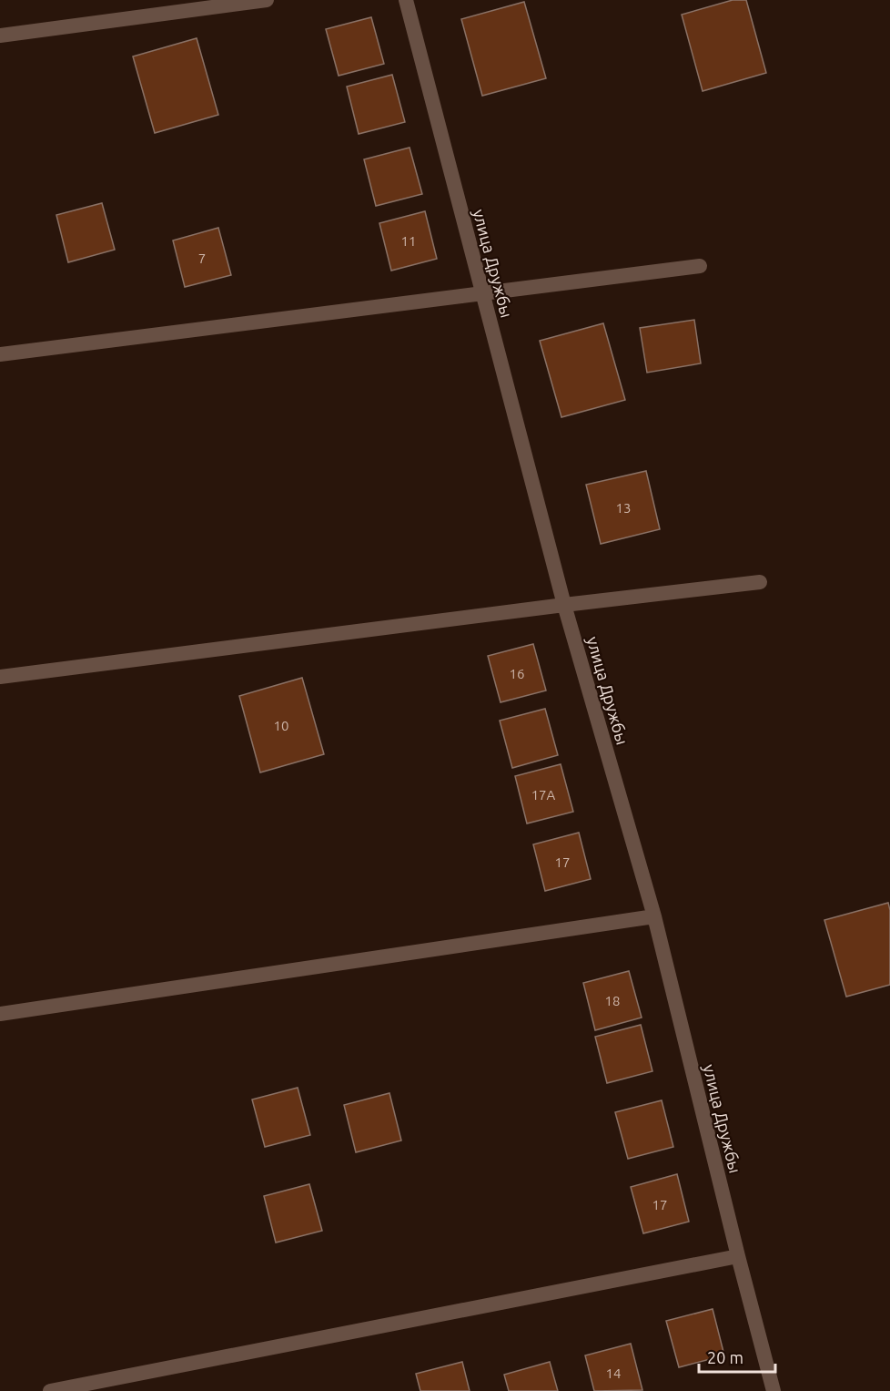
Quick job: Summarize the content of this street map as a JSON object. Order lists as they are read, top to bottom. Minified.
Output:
{"streets":{"street":["улица Дружбы"]},"house_numbers":["11","7","13","16","10","17А","17","18","17","14"],"scale_bar":"20 m"}
